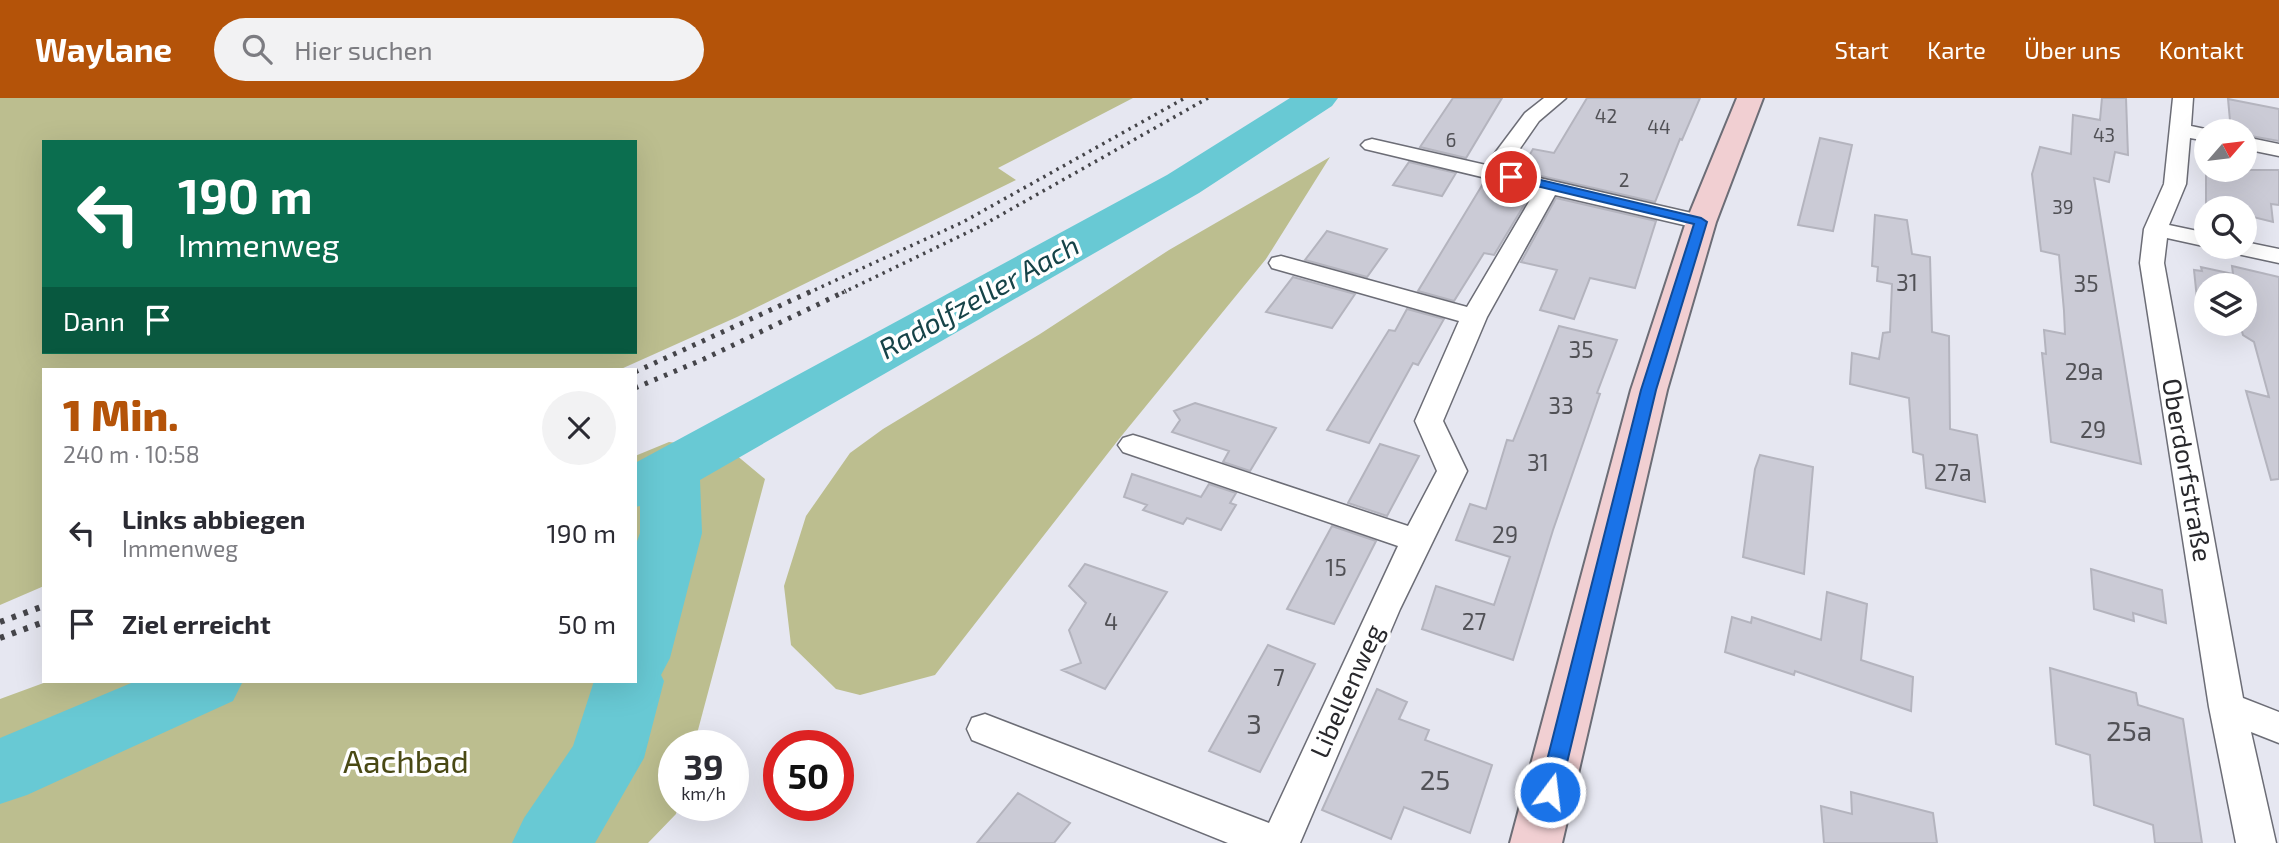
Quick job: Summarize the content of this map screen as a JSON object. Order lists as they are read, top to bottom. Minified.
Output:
{"streets":{"street":["Oberdorfstraße","Libellenweg"]},"water":["Radolfzeller Aach"],"parks":["Aachbad"],"house_numbers":["42","44","43","6","2","39","31","35","35","29a","33","29","31","27a","29","15","4","27","7","3","25a","25"],"north":"top right","page":{"header":"Waylane","search":"Hier suchen","nav":["Start","Karte","Über uns","Kontakt"],"turn":["190 m","Immenweg"],"then":"Dann","heading":["1 Min.","240 m · 10:58"],"list":[{"name":"Links abbiegen","note":"Immenweg","value":"190 m"},{"name":"Ziel erreicht","value":"50 m"}],"speed":"39 km/h","limit":"50"}}
